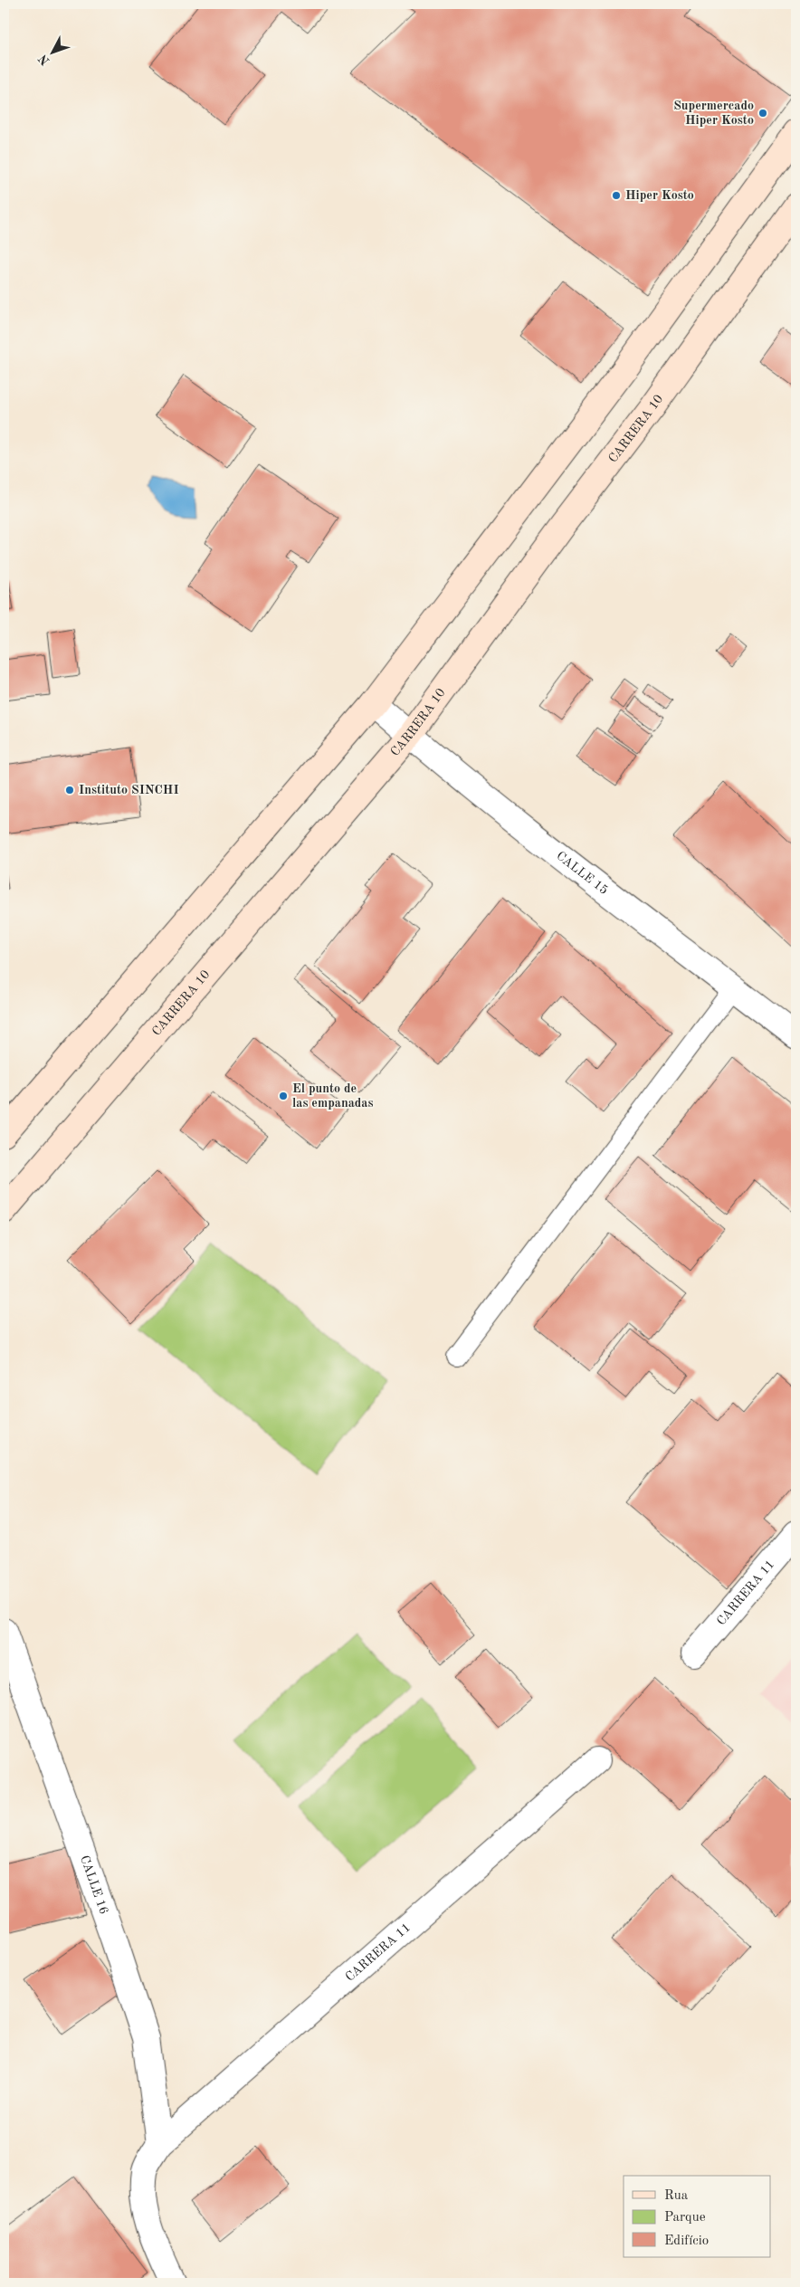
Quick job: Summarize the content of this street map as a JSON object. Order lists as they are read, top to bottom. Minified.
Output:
{"streets":{"main road":["CARRERA 10"],"street":["CALLE 15","CARRERA 11","CALLE 16"]},"crossings":[["CARRERA 10","CALLE 15"],["CARRERA 11","CALLE 16"]],"places":["Supermercado Hiper Kosto","Hiper Kosto","Instituto SINCHI","El punto de las empanadas"],"legend":["Rua","Parque","Edifício"],"north":"bottom left"}
